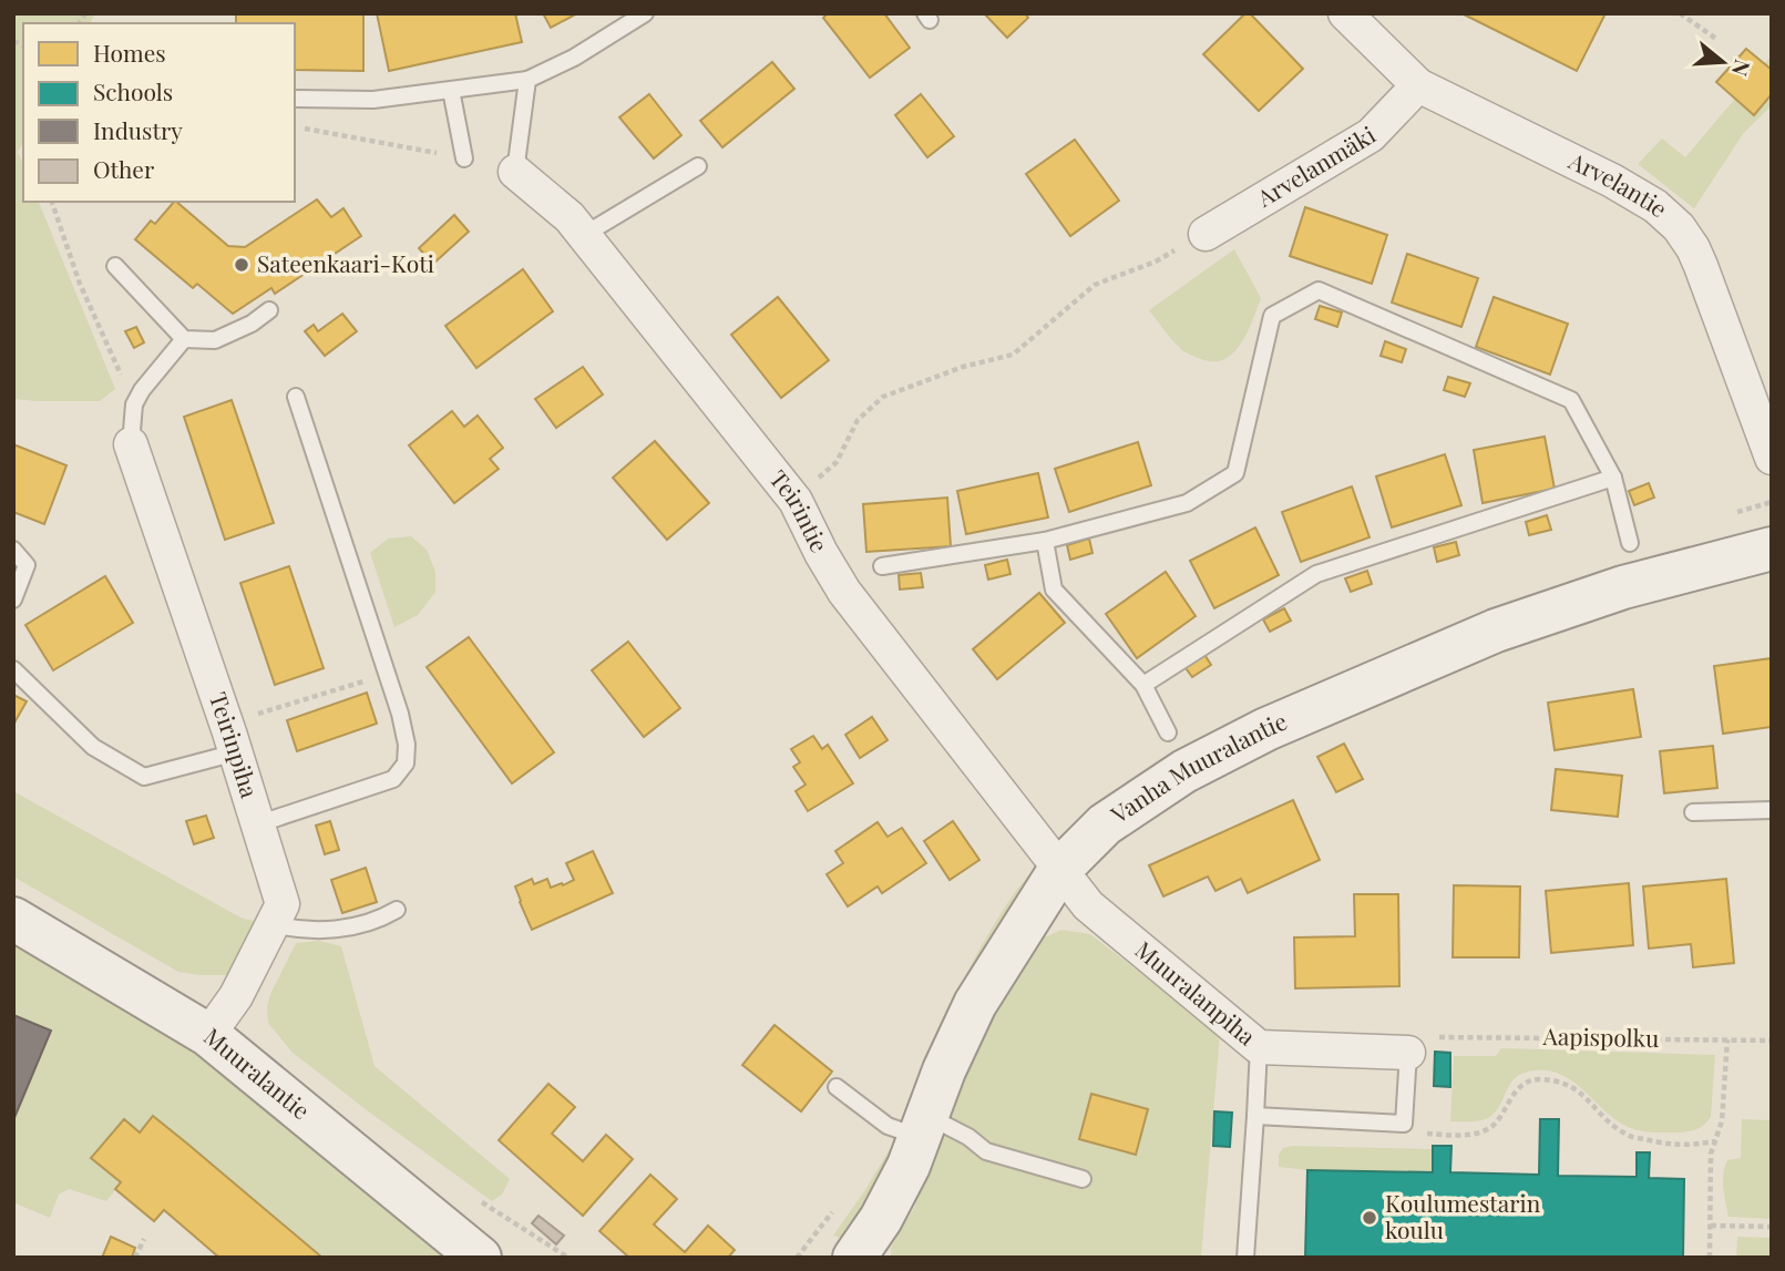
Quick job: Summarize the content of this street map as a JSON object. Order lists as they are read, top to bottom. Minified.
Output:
{"streets":{"street":["Arvelanmäki","Arvelantie","Teirintie","Teirinpiha","Vanha Muuralantie","Muuralanpiha","Muuralantie"],"path":["Aapispolku"]},"crossings":[["Arvelanmäki","Arvelantie"],["Teirintie","Vanha Muuralantie"],["Teirintie","Muuralanpiha"],["Teirinpiha","Muuralantie"],["Vanha Muuralantie","Muuralanpiha"],["Muuralanpiha","Aapispolku"]],"places":["Sateenkaari-Koti","Koulumestarin koulu"],"legend":["Homes","Schools","Industry","Other"],"north":"right"}
